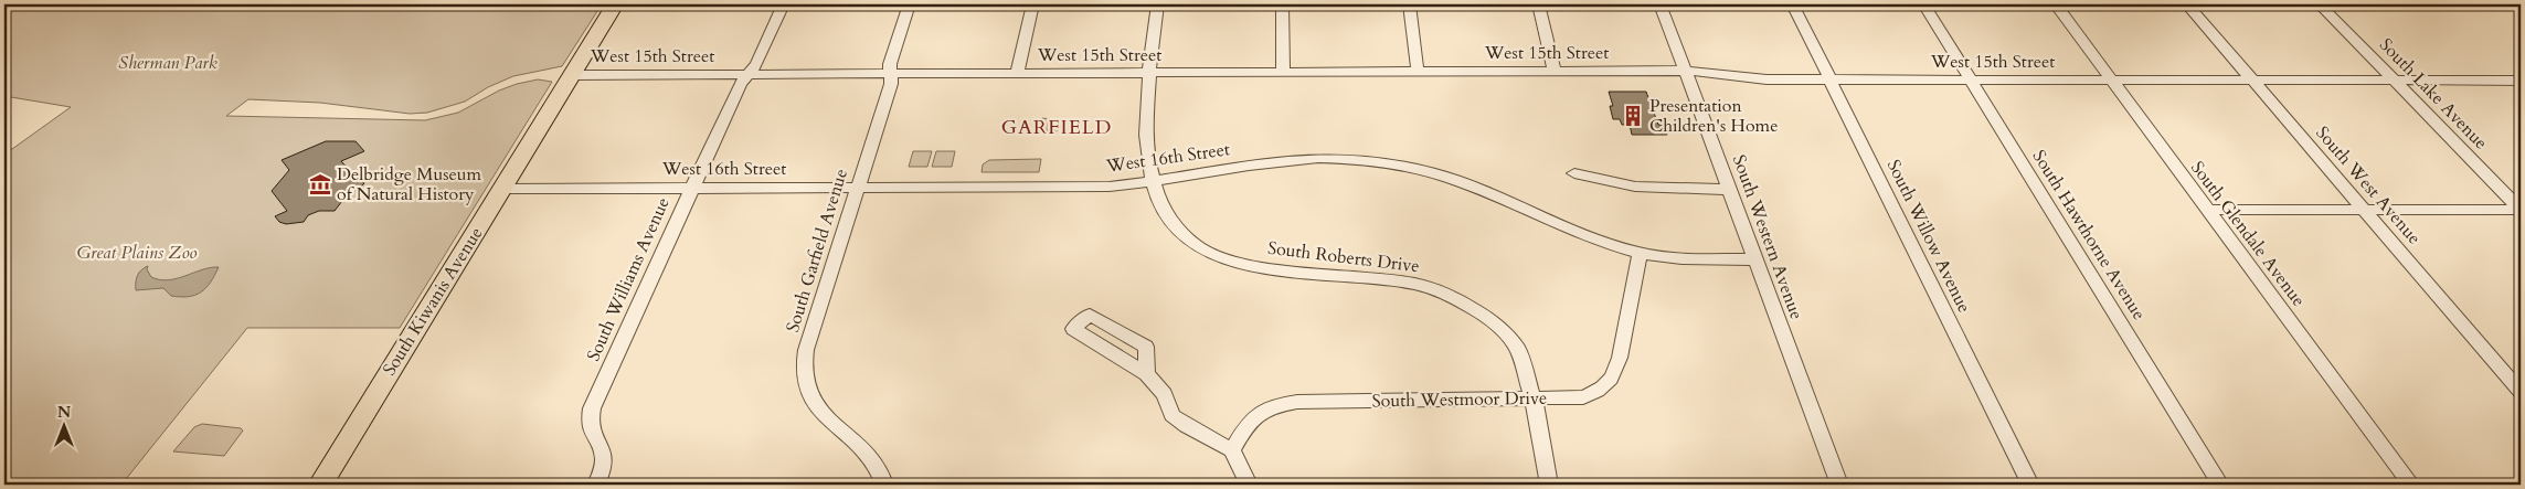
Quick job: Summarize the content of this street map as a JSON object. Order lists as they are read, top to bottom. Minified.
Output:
{"streets":{"main road":["South Kiwanis Avenue"],"street":["West 15th Street","South Lake Avenue","West 16th Street","South West Avenue","South Glendale Avenue","South Hawthorne Avenue","South Willow Avenue","South Western Avenue","South Garfield Avenue","South Roberts Drive","South Williams Avenue","South Westmoor Drive"]},"crossings":[["West 15th Street","South Lake Avenue"],["West 15th Street","South West Avenue"],["West 15th Street","South Glendale Avenue"],["West 15th Street","South Hawthorne Avenue"],["West 15th Street","South Willow Avenue"],["West 15th Street","South Western Avenue"],["West 15th Street","South Garfield Avenue"],["West 15th Street","South Roberts Drive"],["West 15th Street","South Williams Avenue"],["West 15th Street","South Kiwanis Avenue"],["West 16th Street","South Western Avenue"],["West 16th Street","South Garfield Avenue"],["West 16th Street","South Roberts Drive"],["West 16th Street","South Williams Avenue"],["West 16th Street","South Kiwanis Avenue"],["West 16th Street","South Westmoor Drive"],["South Roberts Drive","South Westmoor Drive"]],"districts":["GARFIELD"],"parks":["Sherman Park","Great Plains Zoo"],"places":{"building":["Presentation Children's Home"],"museum":["Delbridge Museum of Natural History"]},"north":"top"}
